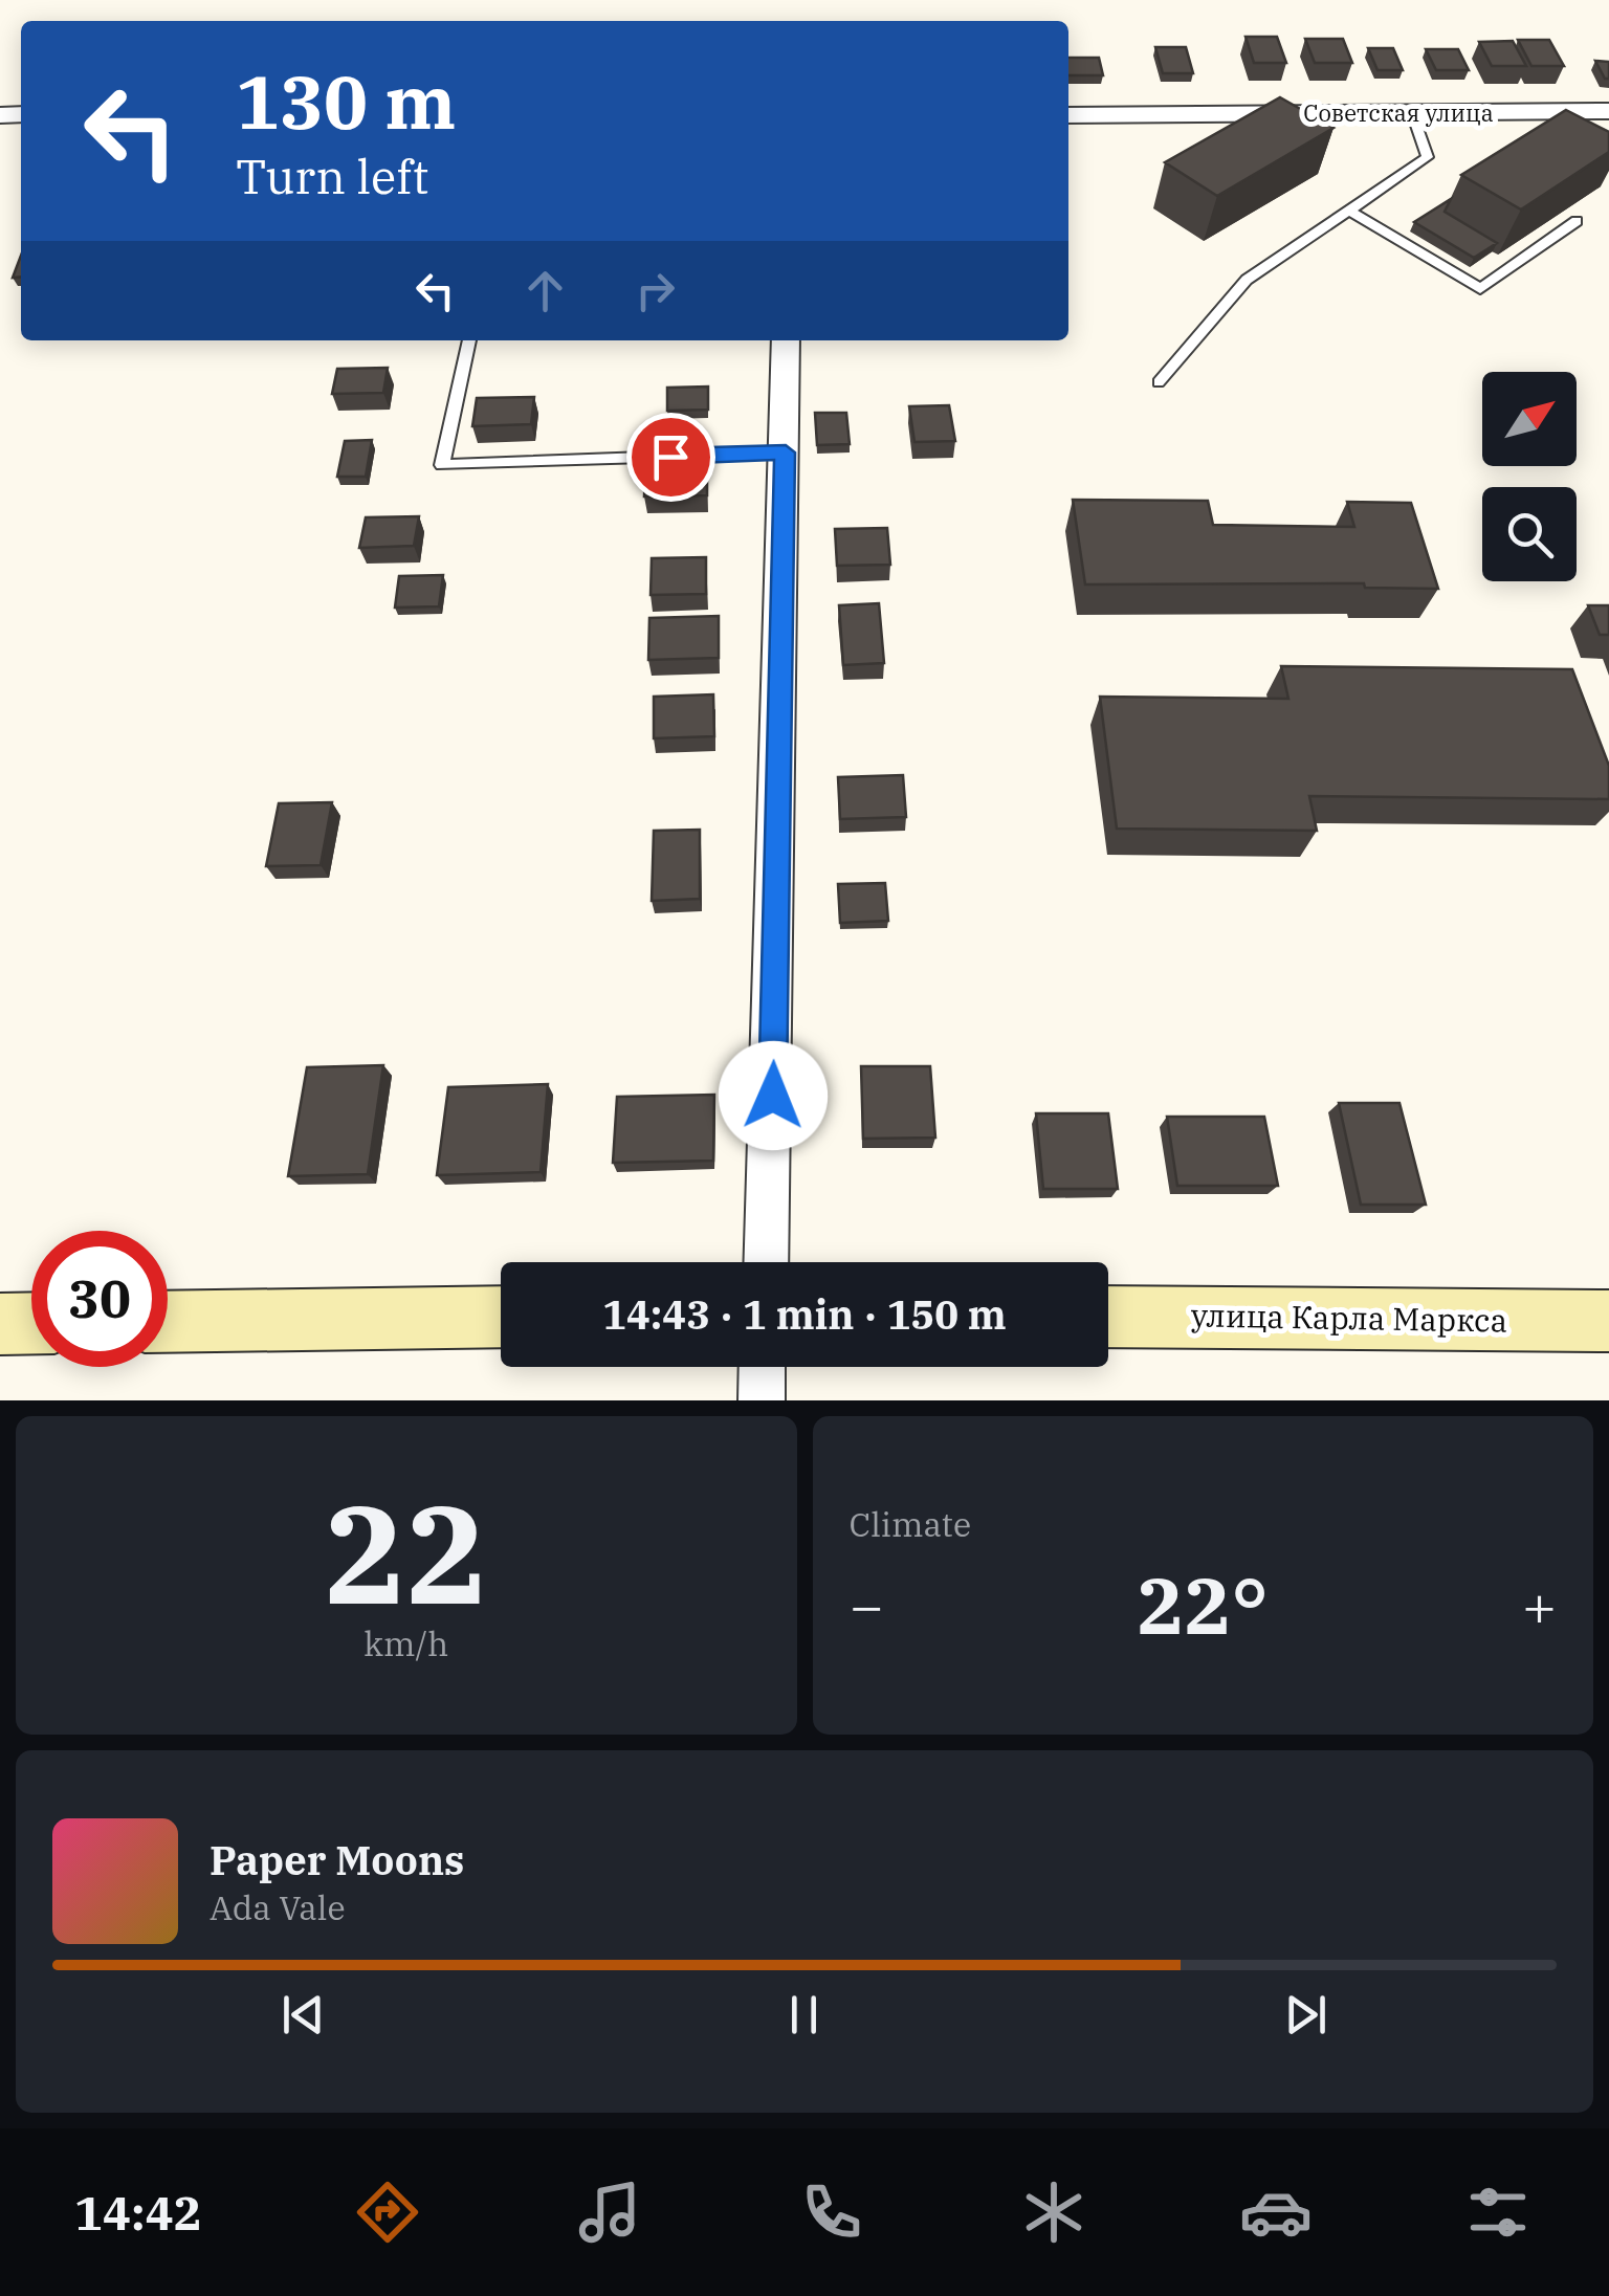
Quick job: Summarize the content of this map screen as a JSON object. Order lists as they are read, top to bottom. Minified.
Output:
{"streets":{"main road":["улица Карла Маркса"],"street":["Советская улица"]},"north":"top right","page":{"turn":["130 m","Turn left"],"limit":"30","trip":"14:43 · 1 min · 150 m","tile":[["22","km/h"],"Climate"],"heat":["−","22°","+"],"song":["Paper Moons","Ada Vale"],"tabs":"14:42"}}
